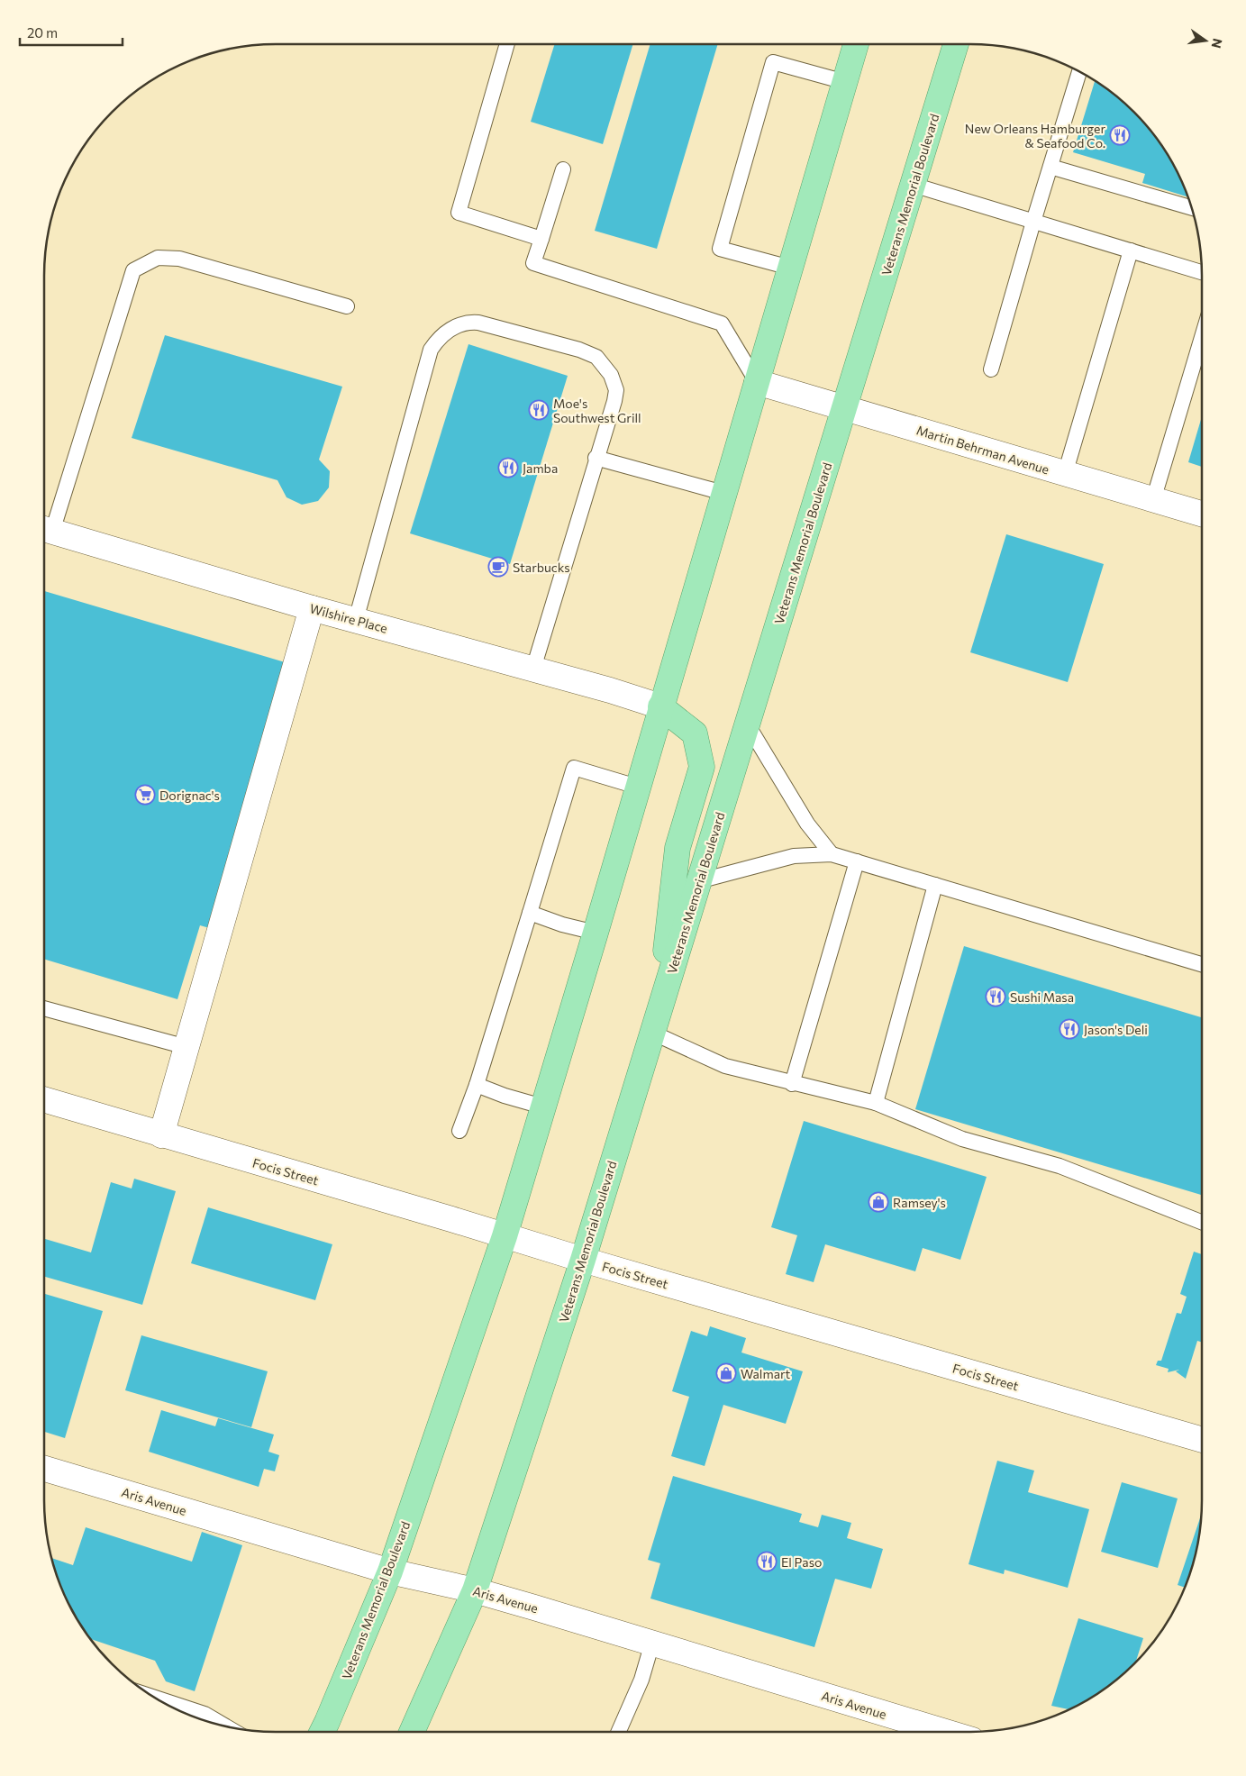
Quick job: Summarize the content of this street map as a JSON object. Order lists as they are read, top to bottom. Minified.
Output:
{"streets":{"main road":["Veterans Memorial Boulevard"],"street":["Martin Behrman Avenue","Wilshire Place","Focis Street","Aris Avenue"]},"crossings":[["Veterans Memorial Boulevard","Martin Behrman Avenue"],["Veterans Memorial Boulevard","Wilshire Place"],["Veterans Memorial Boulevard","Focis Street"],["Veterans Memorial Boulevard","Aris Avenue"]],"places":{"restaurant":["New Orleans Hamburger & Seafood Co.","Moe's Southwest Grill","Jamba","Sushi Masa","Jason's Deli","El Paso"],"cafe":["Starbucks"],"supermarket":["Dorignac's"],"shop":["Ramsey's","Walmart"]},"scale_bar":"20 m","north":"right"}
